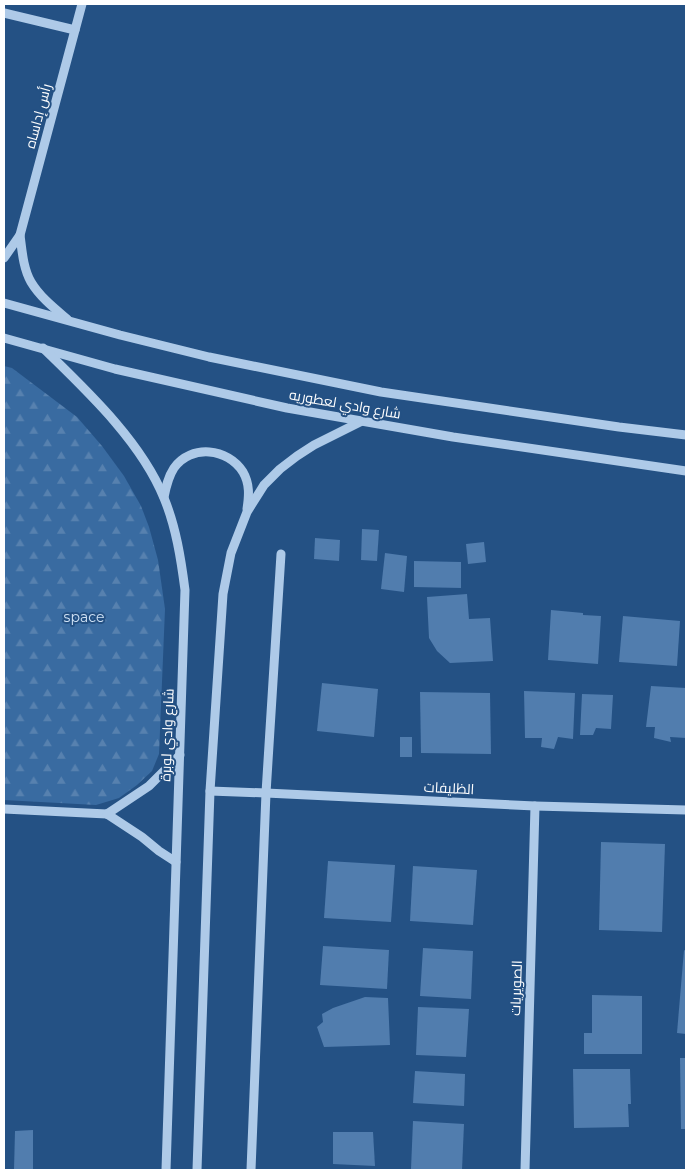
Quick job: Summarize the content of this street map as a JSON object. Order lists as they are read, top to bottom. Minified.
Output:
{"streets":{"street":["رأس إداساه","شارع وادي لعطوريه","شارع وادي لوبرة","الظليفات","الصويريات"]},"crossings":[["رأس إداساه","شارع وادي لعطوريه"],["شارع وادي لعطوريه","شارع وادي لوبرة"],["الظليفات","الصويريات"]],"parks":["space"]}
